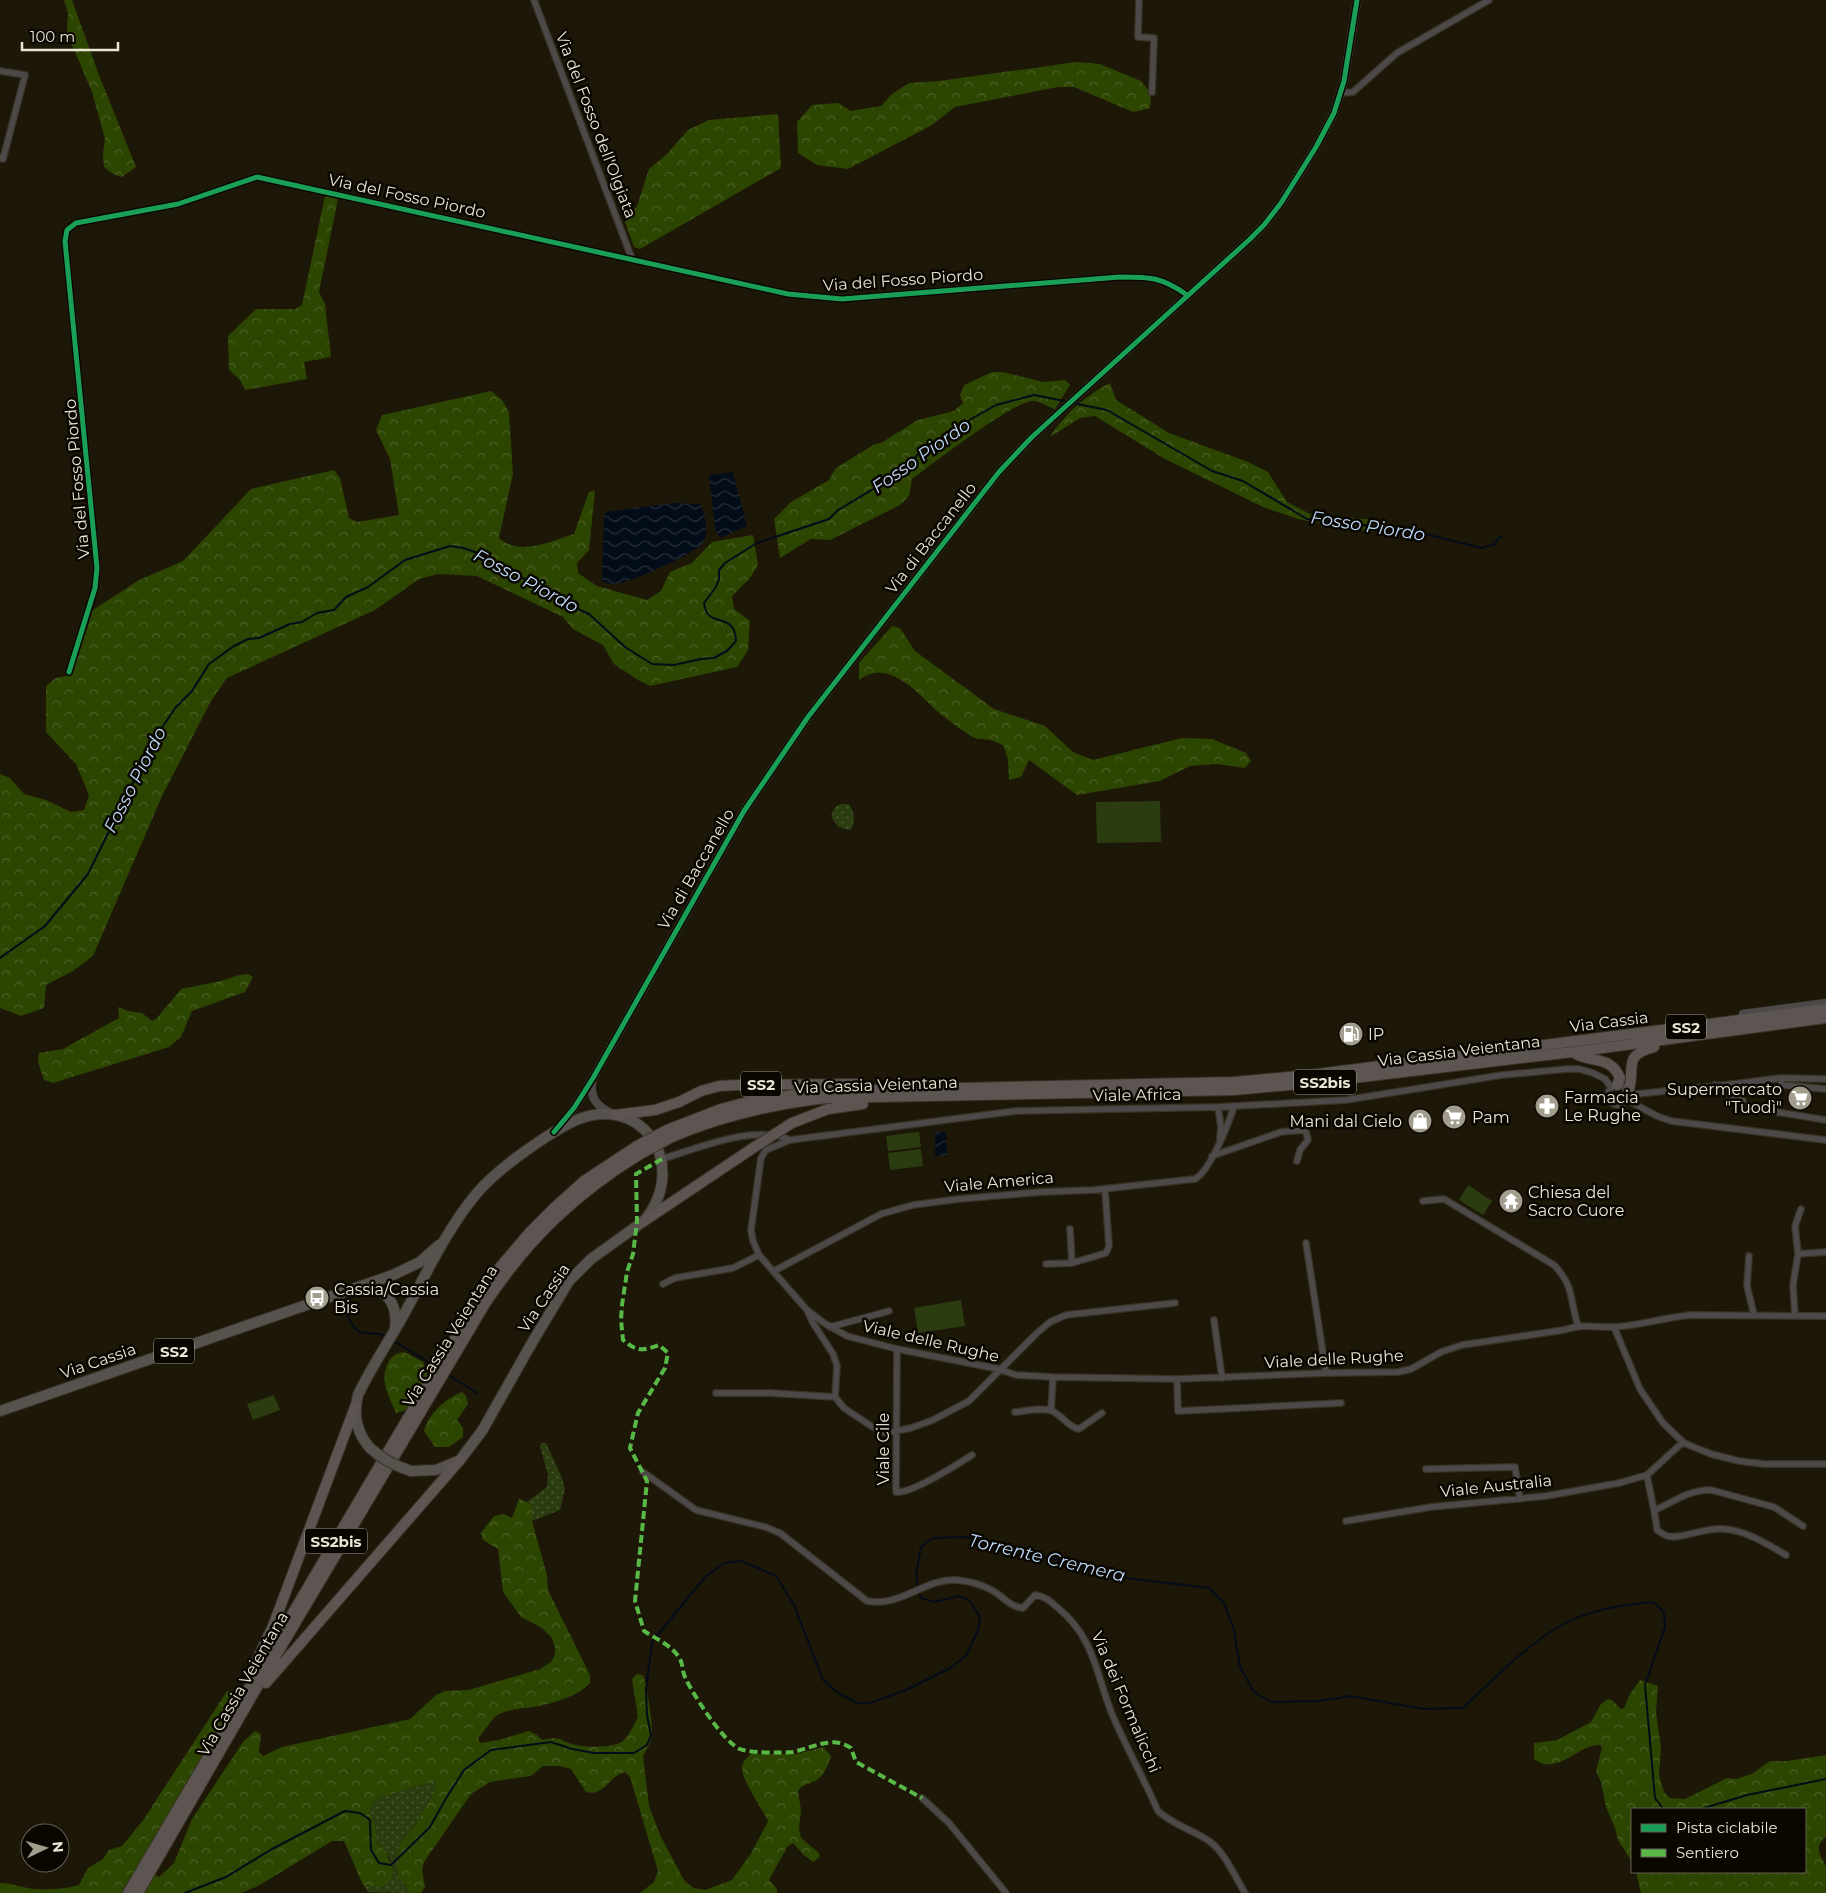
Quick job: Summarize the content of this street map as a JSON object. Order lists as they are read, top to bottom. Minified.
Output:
{"streets":{"highway":["Via Cassia","SS2","Via Cassia Veientana","SS2bis"],"street":["Via del Fosso dell'Olgiata","Via del Fosso Piordo","Via di Baccanello","Viale Africa","Viale America","Viale delle Rughe","Viale Cile","Viale Australia","Via dei Formalicchi"]},"crossings":[["Via del Fosso dell'Olgiata","Via del Fosso Piordo"],["Via del Fosso Piordo","Via di Baccanello"],["Via di Baccanello","Via Cassia"],["Via Cassia","SS2"],["Via Cassia","Via Cassia Veientana"],["Via Cassia","Viale Africa"],["SS2","Via Cassia Veientana"],["Viale Africa","Viale America"],["Viale delle Rughe","Viale Cile"]],"water":["Fosso Piordo","Torrente Cremera"],"places":{"fuel station":["IP"],"supermarket":["Supermercato \"Tuodì\"","Pam"],"pharmacy":["Farmacia Le Rughe"],"shop":["Mani dal Cielo"],"temple":["Chiesa del Sacro Cuore"],"bus stop":["Cassia/Cassia Bis"]},"legend":["Pista ciclabile","Sentiero"],"scale_bar":"100 m","north":"right"}
